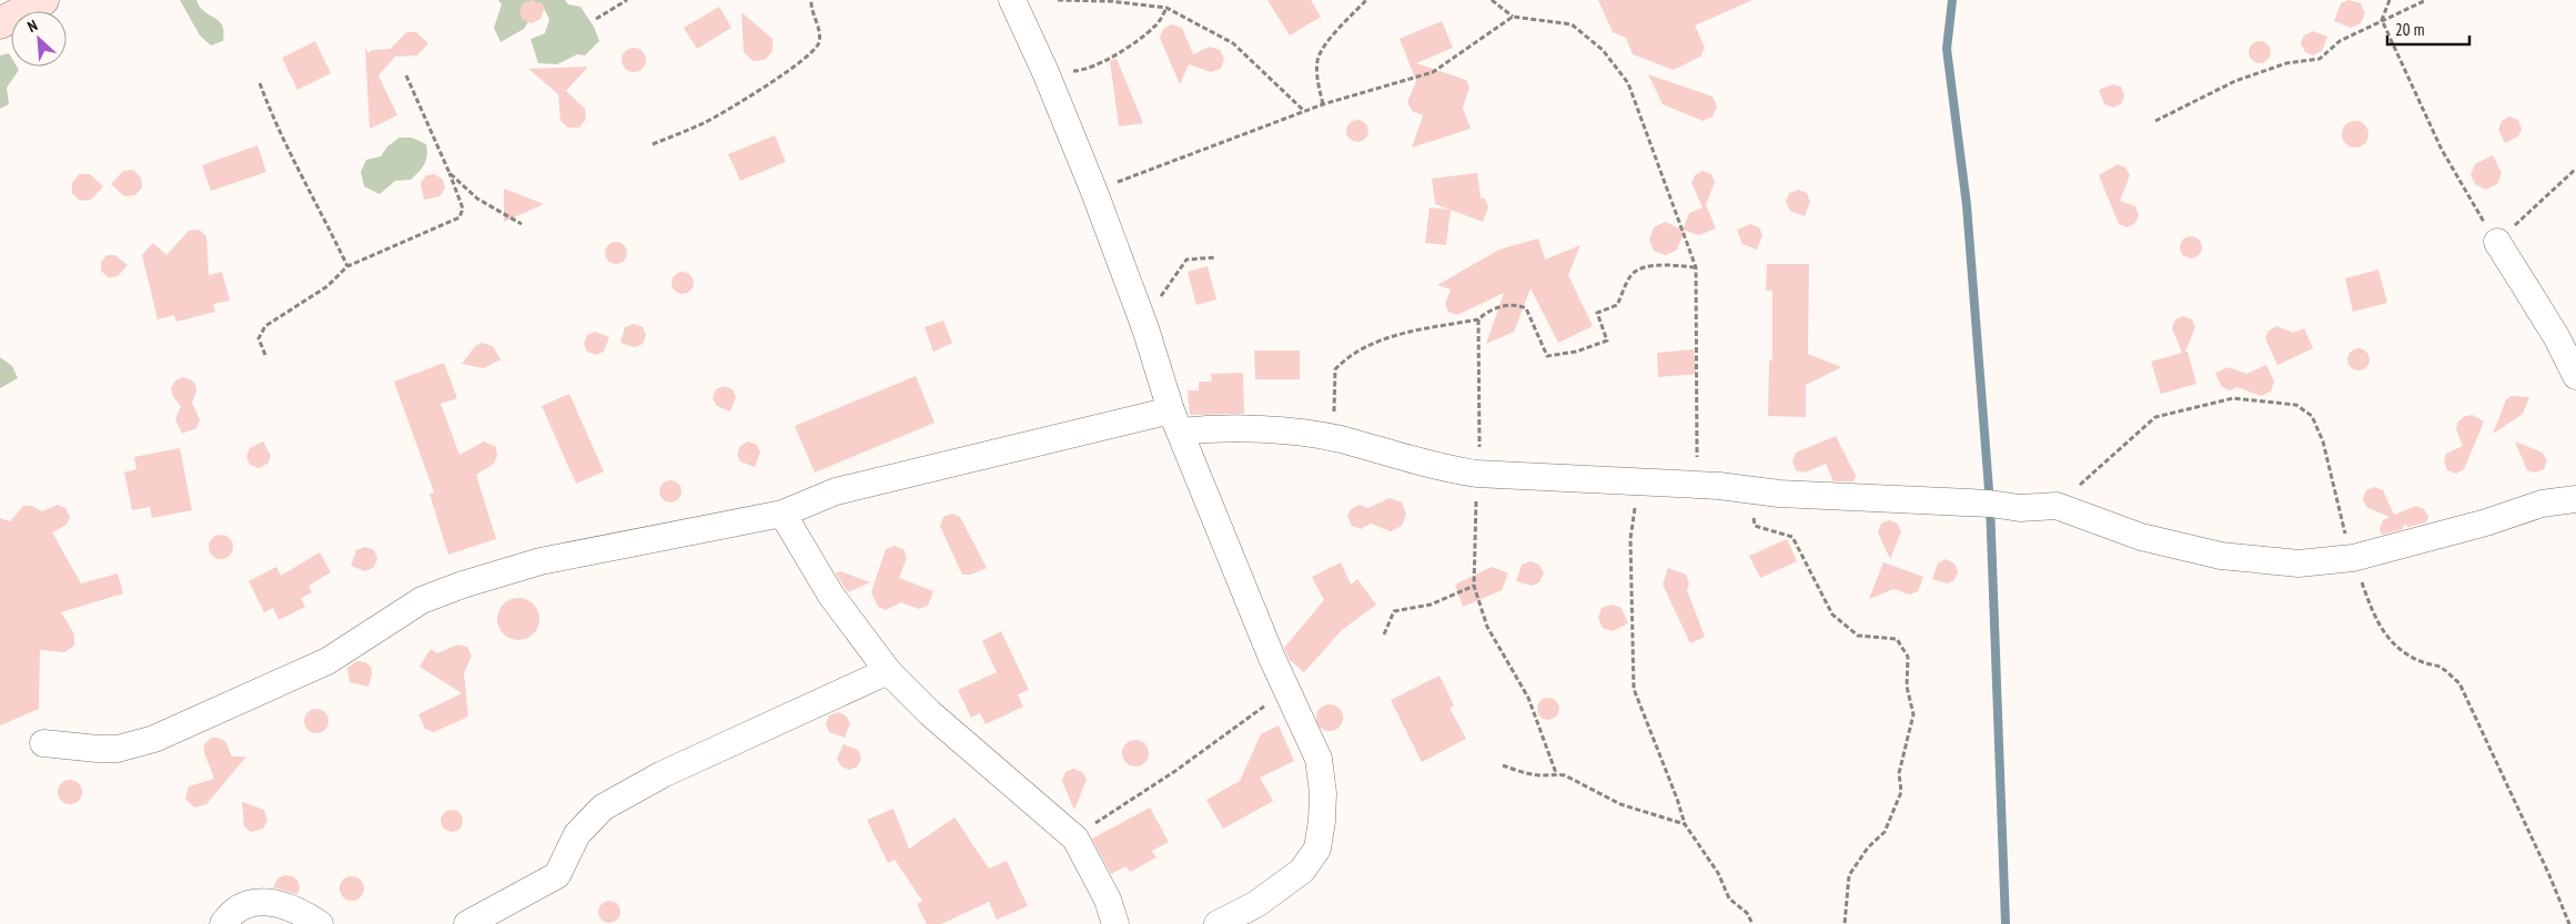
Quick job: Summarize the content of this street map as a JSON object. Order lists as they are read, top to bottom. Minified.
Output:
{"scale_bar":"20 m","north":"top left"}
